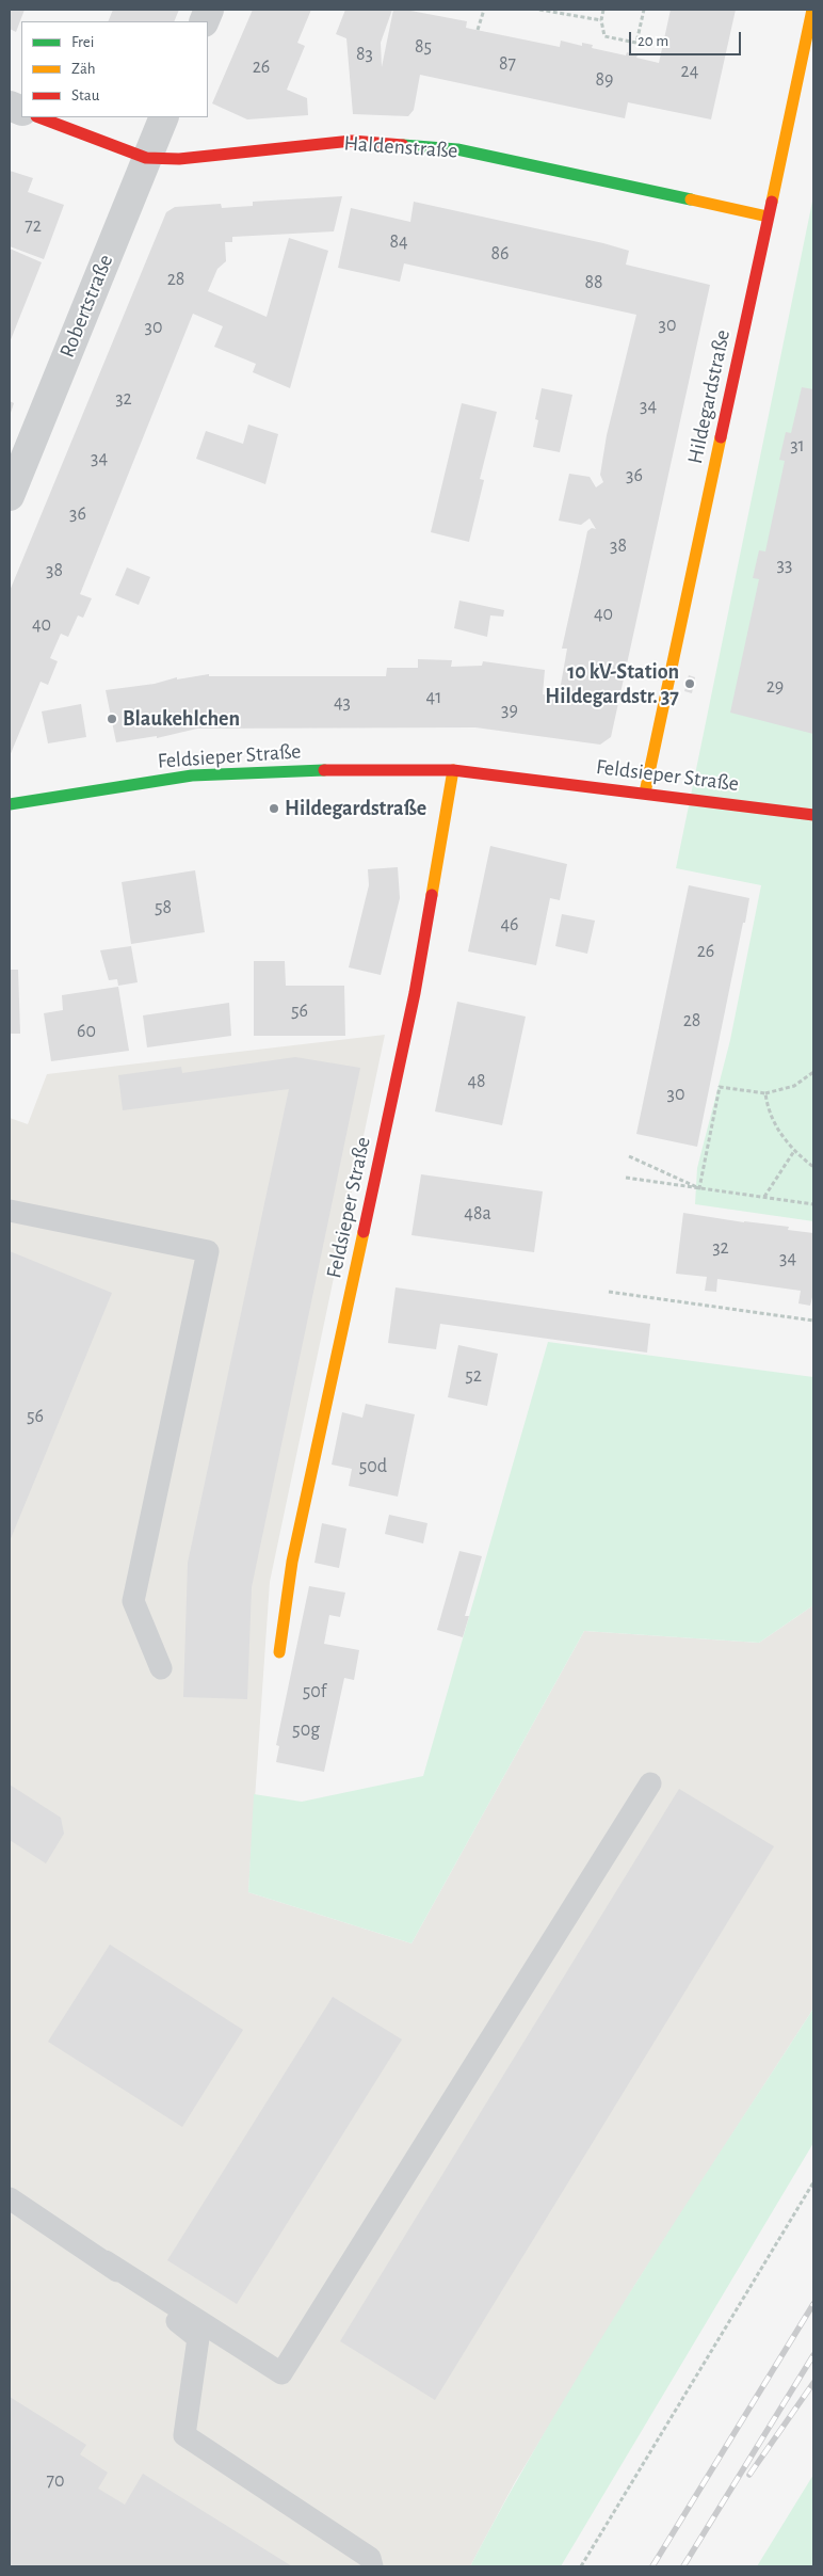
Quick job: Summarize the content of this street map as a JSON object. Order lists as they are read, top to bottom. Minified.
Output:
{"streets":{"street":["Haldenstraße","Robertstraße","Hildegardstraße","Feldsieper Straße"]},"crossings":[["Haldenstraße","Robertstraße"],["Haldenstraße","Hildegardstraße"],["Hildegardstraße","Feldsieper Straße"]],"places":["10 kV-Station Hildegardstr. 37","Blaukehlchen","Hildegardstraße"],"house_numbers":["85","83","87","26","24","89","72","84","86","28","88","30","30","32","34","31","34","36","36","38","33","38","40","40","29","41","43","39","58","46","26","56","28","60","48","30","48a","32","34","52","56","50d","50f","50g","70"],"legend":["Frei","Zäh","Stau"],"scale_bar":"20 m"}
